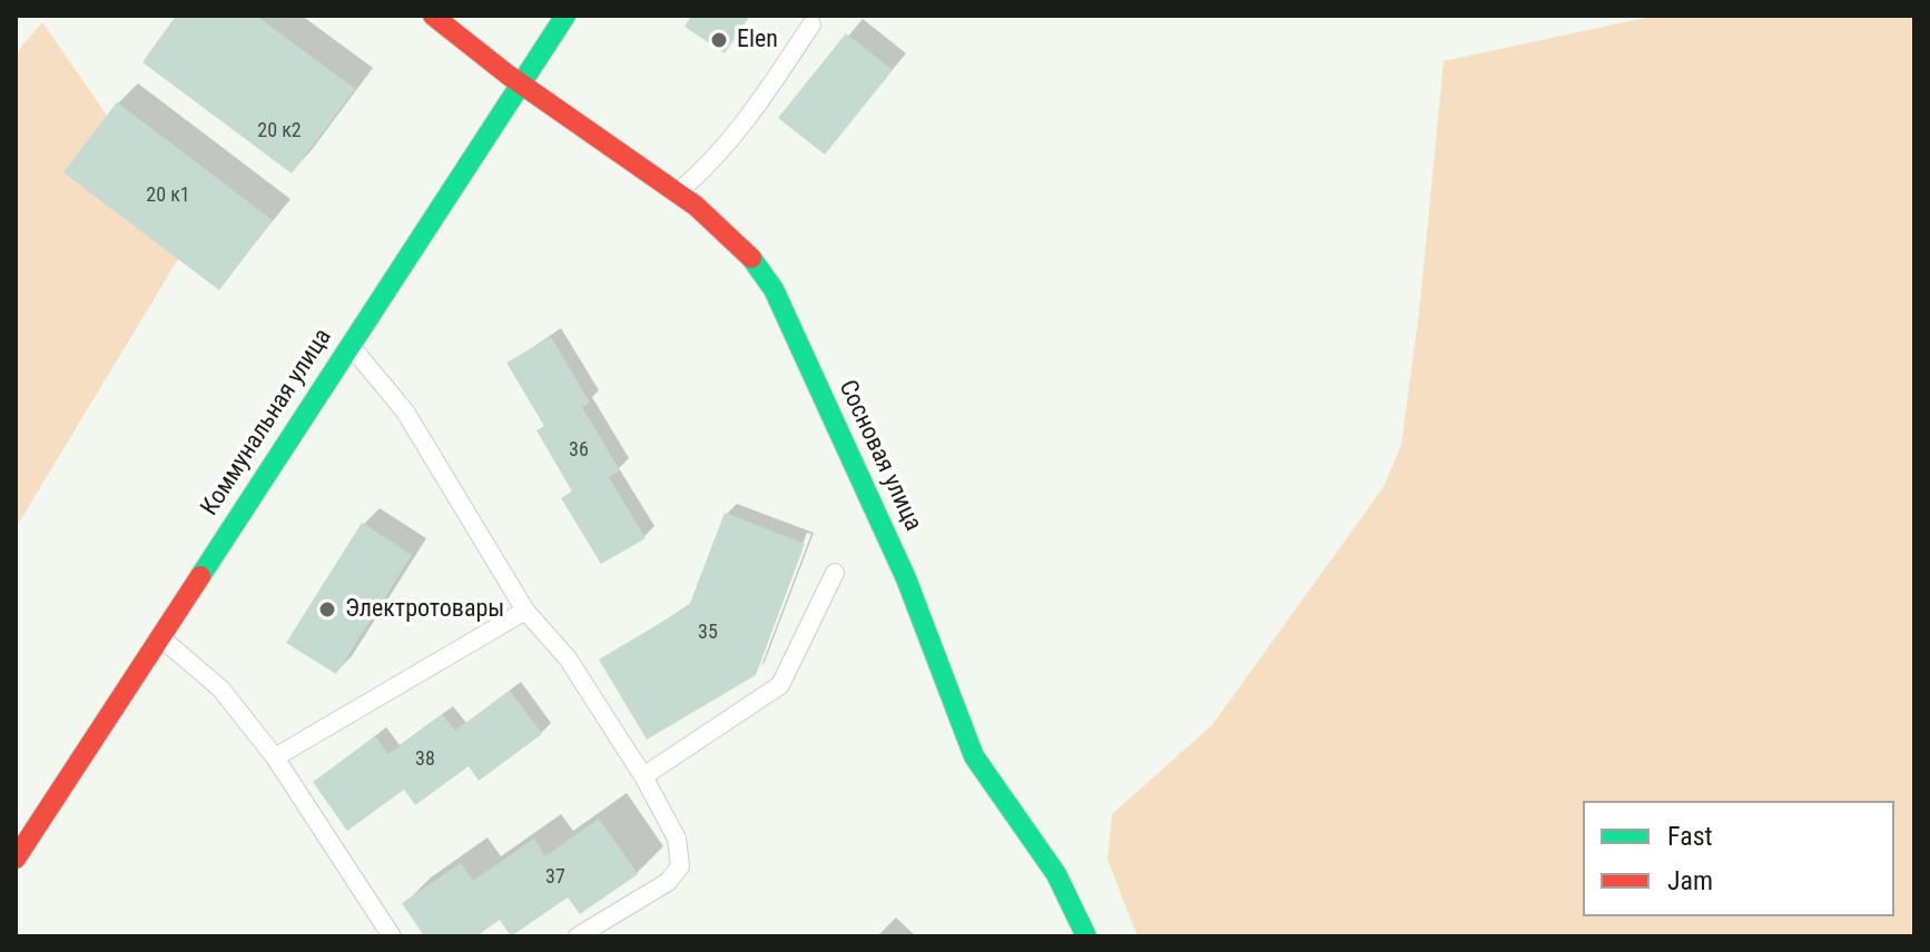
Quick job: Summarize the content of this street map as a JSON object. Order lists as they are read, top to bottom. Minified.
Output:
{"streets":{"street":["Коммунальная улица","Сосновая улица"]},"crossings":[["Коммунальная улица","Сосновая улица"]],"places":["Elen","Электротовары"],"house_numbers":["20 к2","20 к1","36","35","38","37"],"legend":["Fast","Jam"]}
